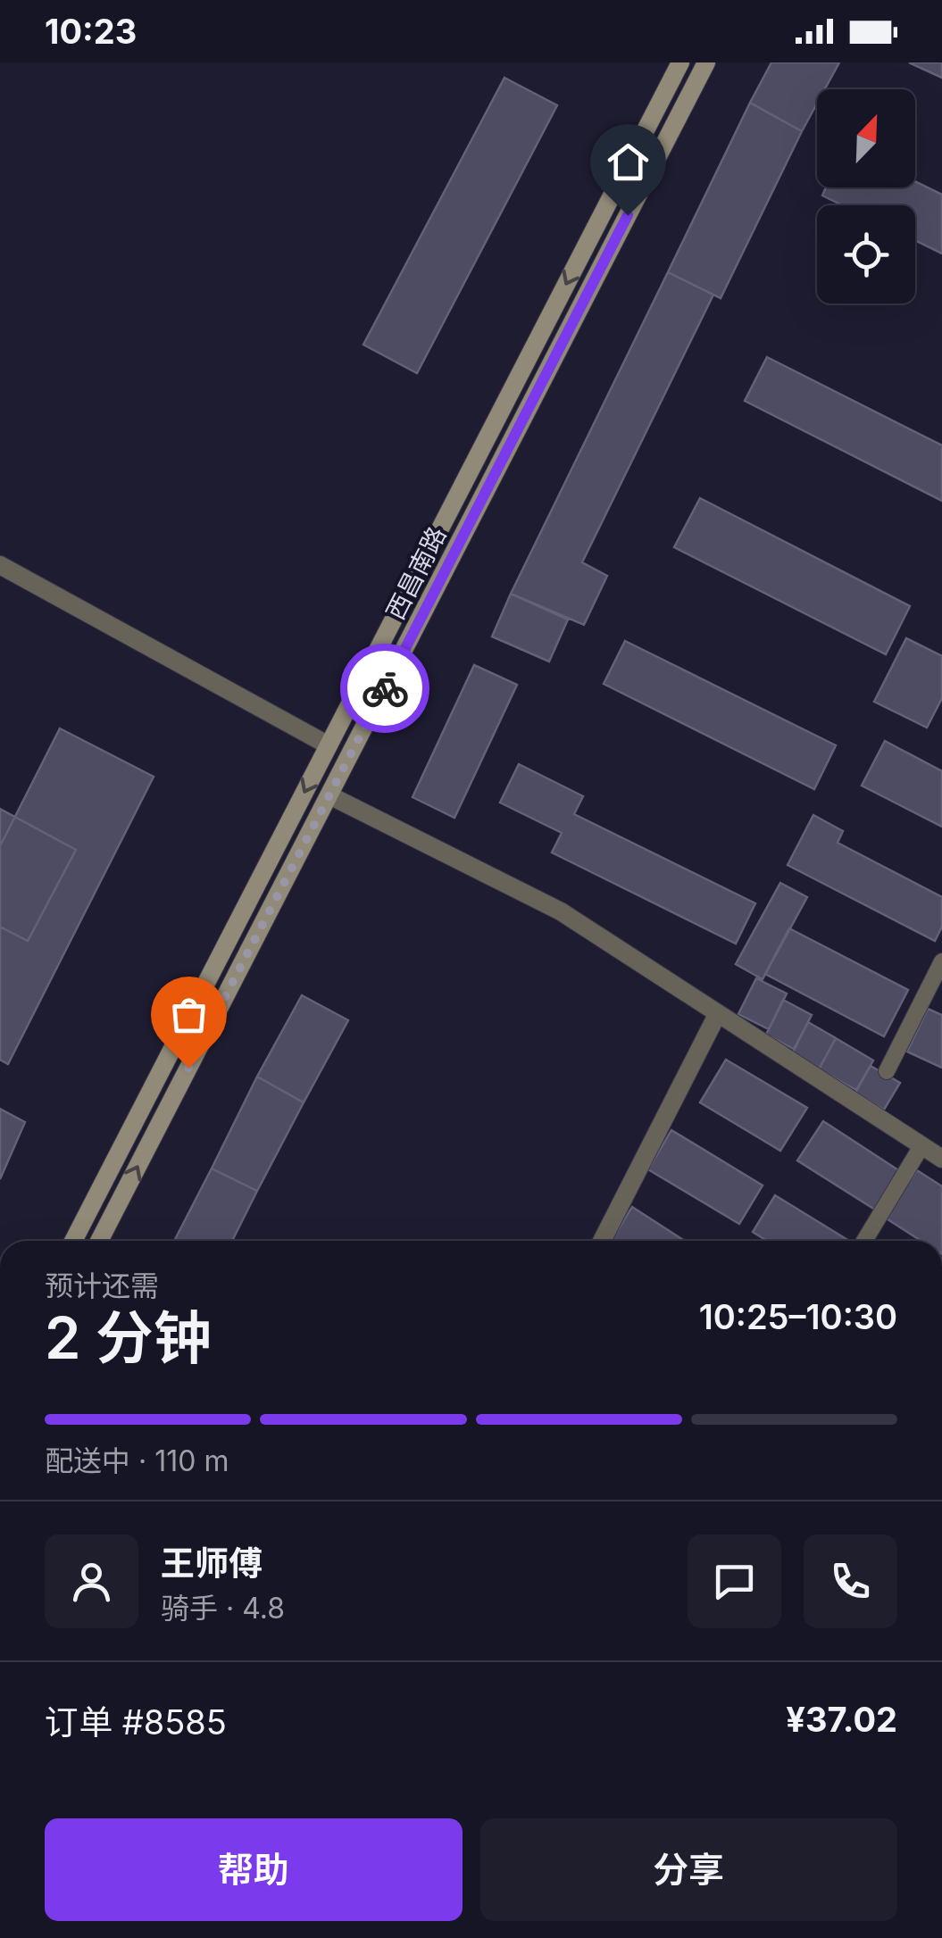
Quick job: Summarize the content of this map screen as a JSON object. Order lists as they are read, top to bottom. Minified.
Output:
{"streets":{"street":["西昌南路"]},"north":"top right","page":{"status":"10:23","heading":["2 分钟","预计还需","10:25–10:30"],"panel":["王师傅","骑手 · 4.8","订单 #8585","¥37.02"],"bar":"配送中 · 110 m","buttons":["帮助","分享"]}}
